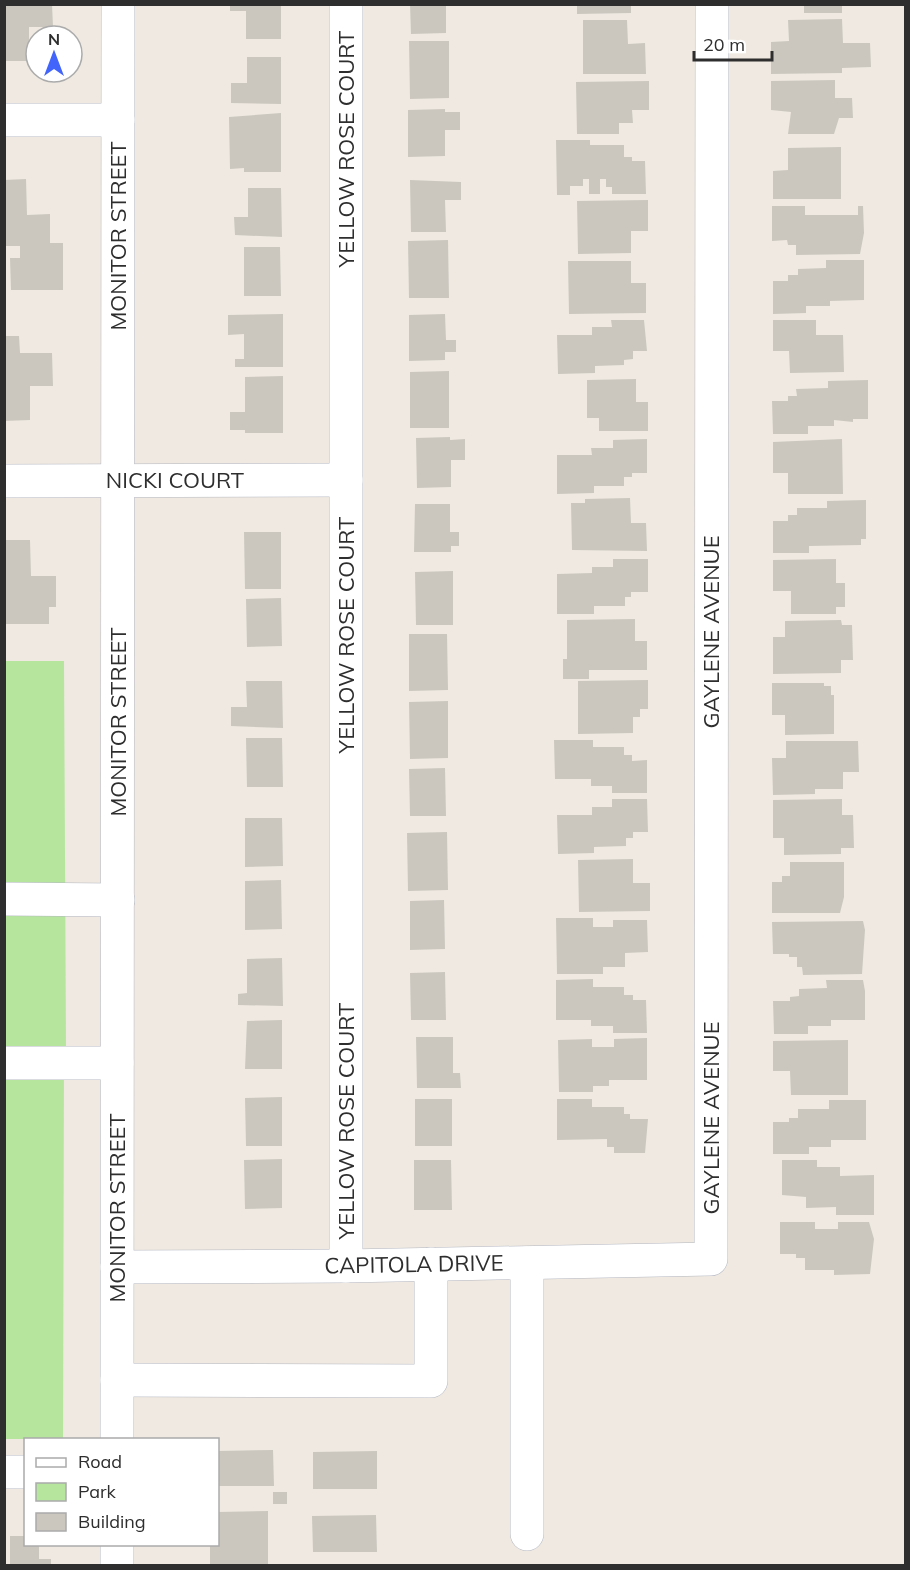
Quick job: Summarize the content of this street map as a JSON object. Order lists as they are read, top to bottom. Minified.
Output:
{"streets":{"street":["YELLOW ROSE COURT","MONITOR STREET","NICKI COURT","GAYLENE AVENUE","CAPITOLA DRIVE"]},"crossings":[["YELLOW ROSE COURT","NICKI COURT"],["YELLOW ROSE COURT","CAPITOLA DRIVE"],["MONITOR STREET","NICKI COURT"],["MONITOR STREET","CAPITOLA DRIVE"],["GAYLENE AVENUE","CAPITOLA DRIVE"]],"legend":["Road","Park","Building"],"scale_bar":"20 m","north":"top"}
